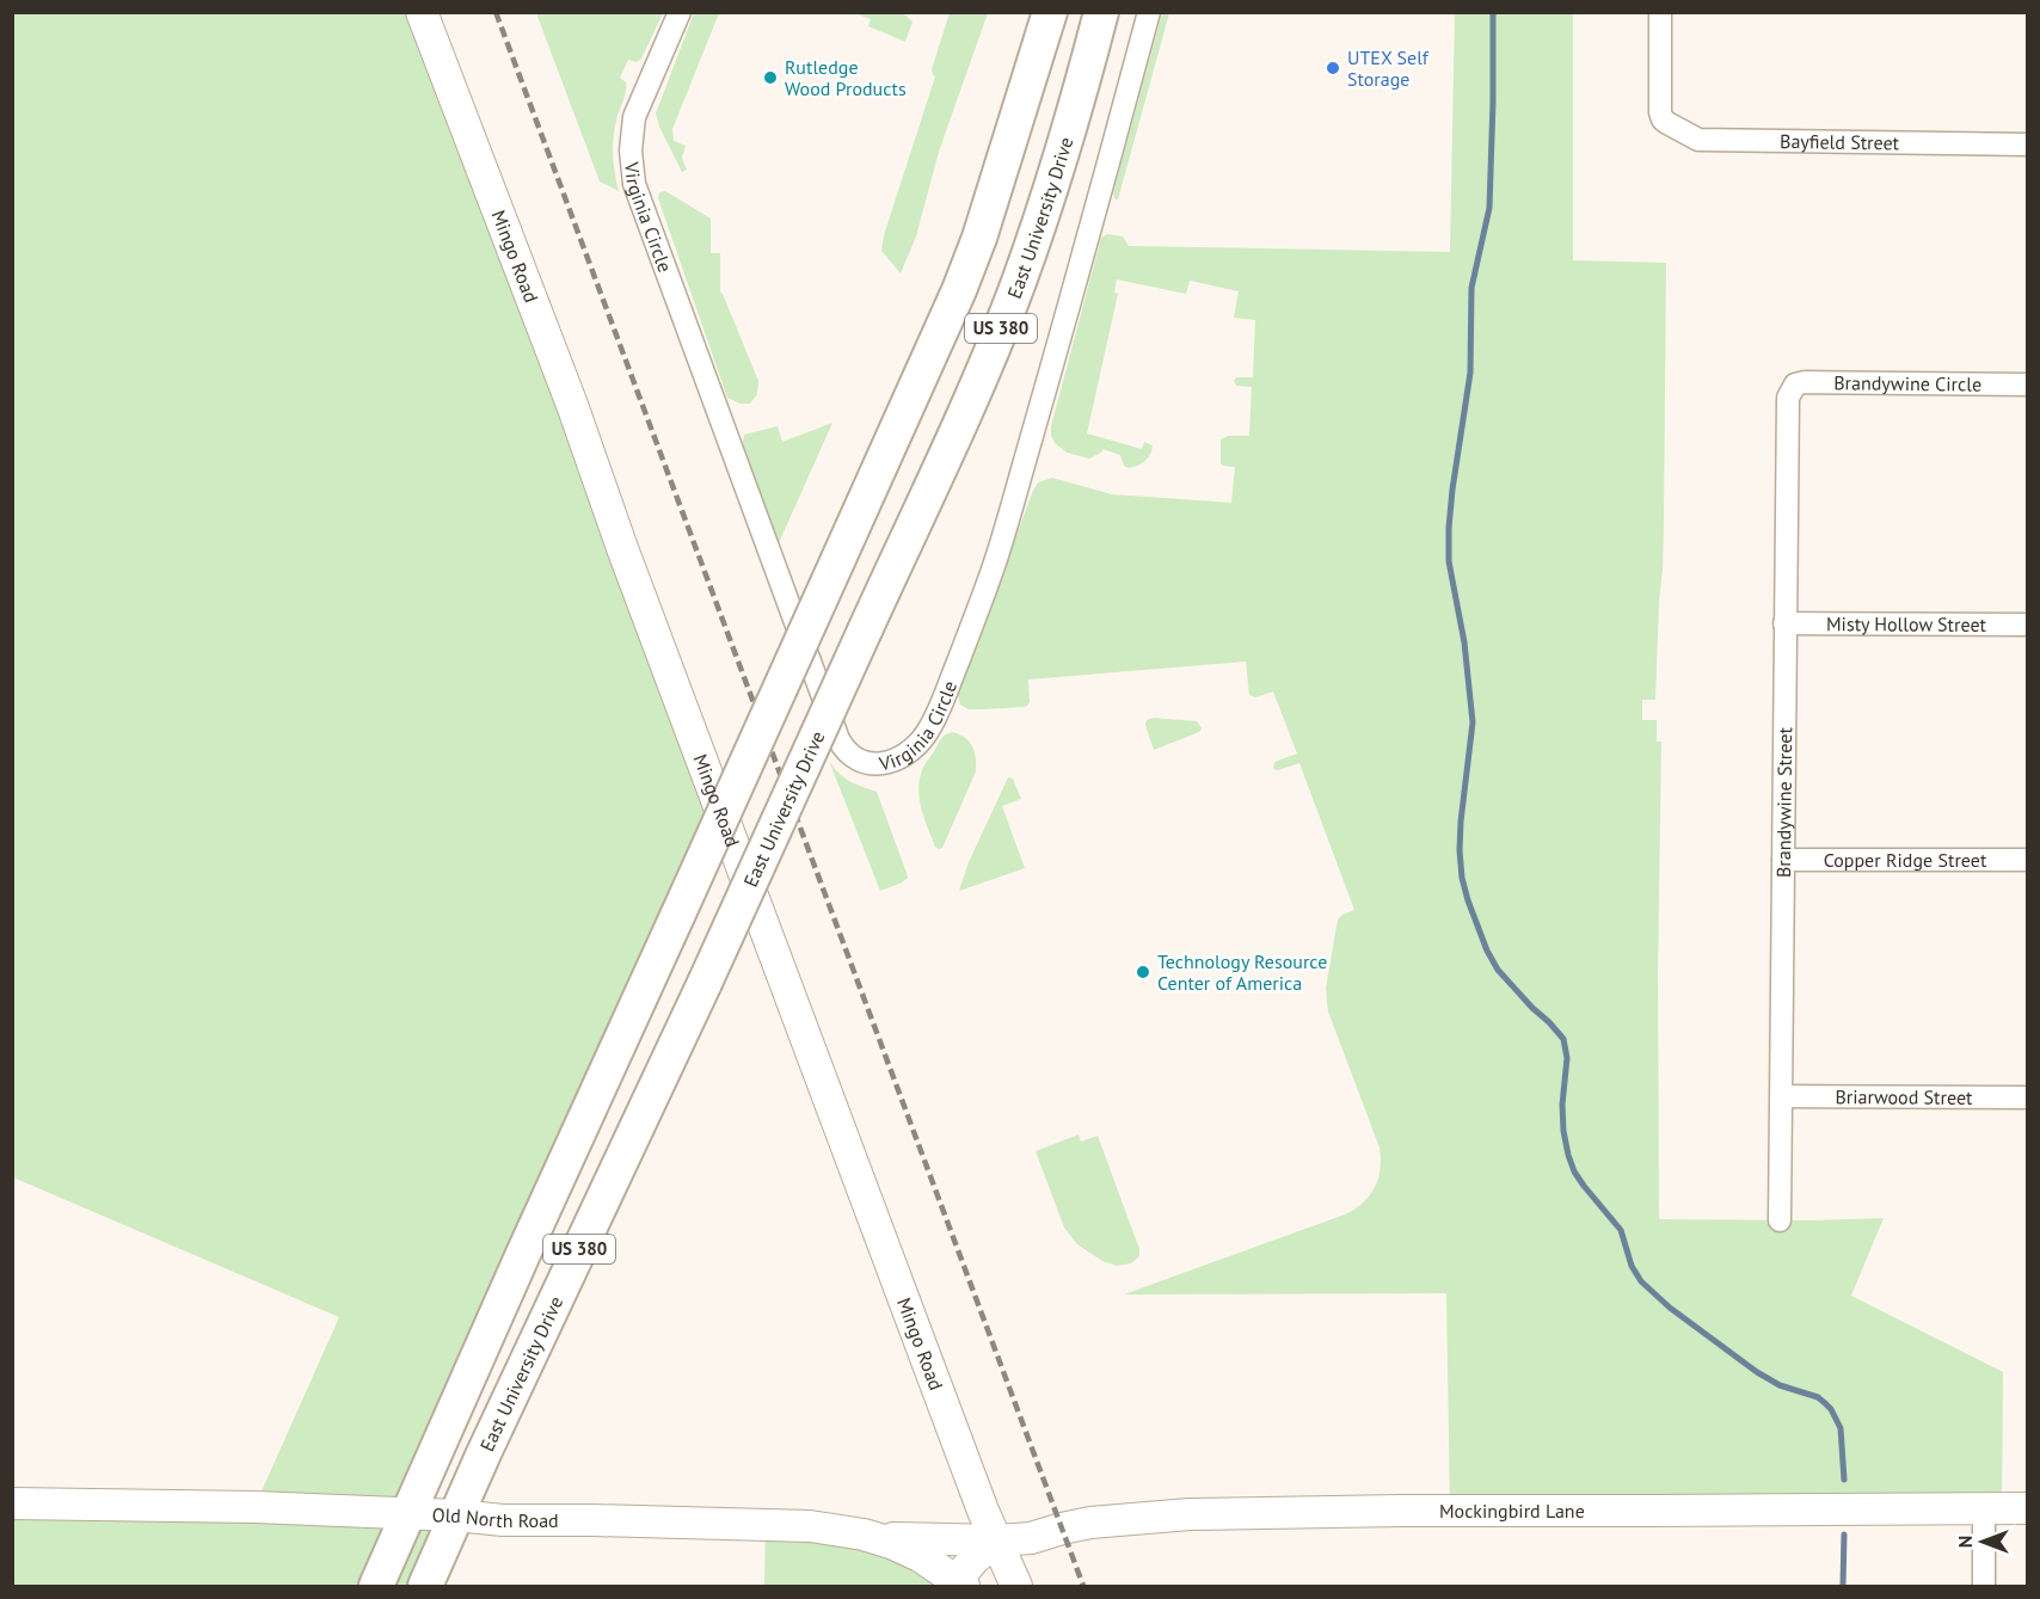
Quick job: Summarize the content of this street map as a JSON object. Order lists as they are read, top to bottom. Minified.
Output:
{"streets":{"main road":["East University Drive","US 380"],"street":["Bayfield Street","Virginia Circle","Mingo Road","Brandywine Circle","Misty Hollow Street","Brandywine Street","Copper Ridge Street","Briarwood Street","Mockingbird Lane","Old North Road"]},"crossings":[["East University Drive","Old North Road"],["Mingo Road","Mockingbird Lane"],["US 380","Old North Road"],["Brandywine Circle","Brandywine Street"],["Misty Hollow Street","Brandywine Street"],["Brandywine Street","Copper Ridge Street"],["Brandywine Street","Briarwood Street"],["Mockingbird Lane","Old North Road"]],"places":["UTEX Self Storage","Rutledge Wood Products","Technology Resource Center of America"],"north":"left"}
